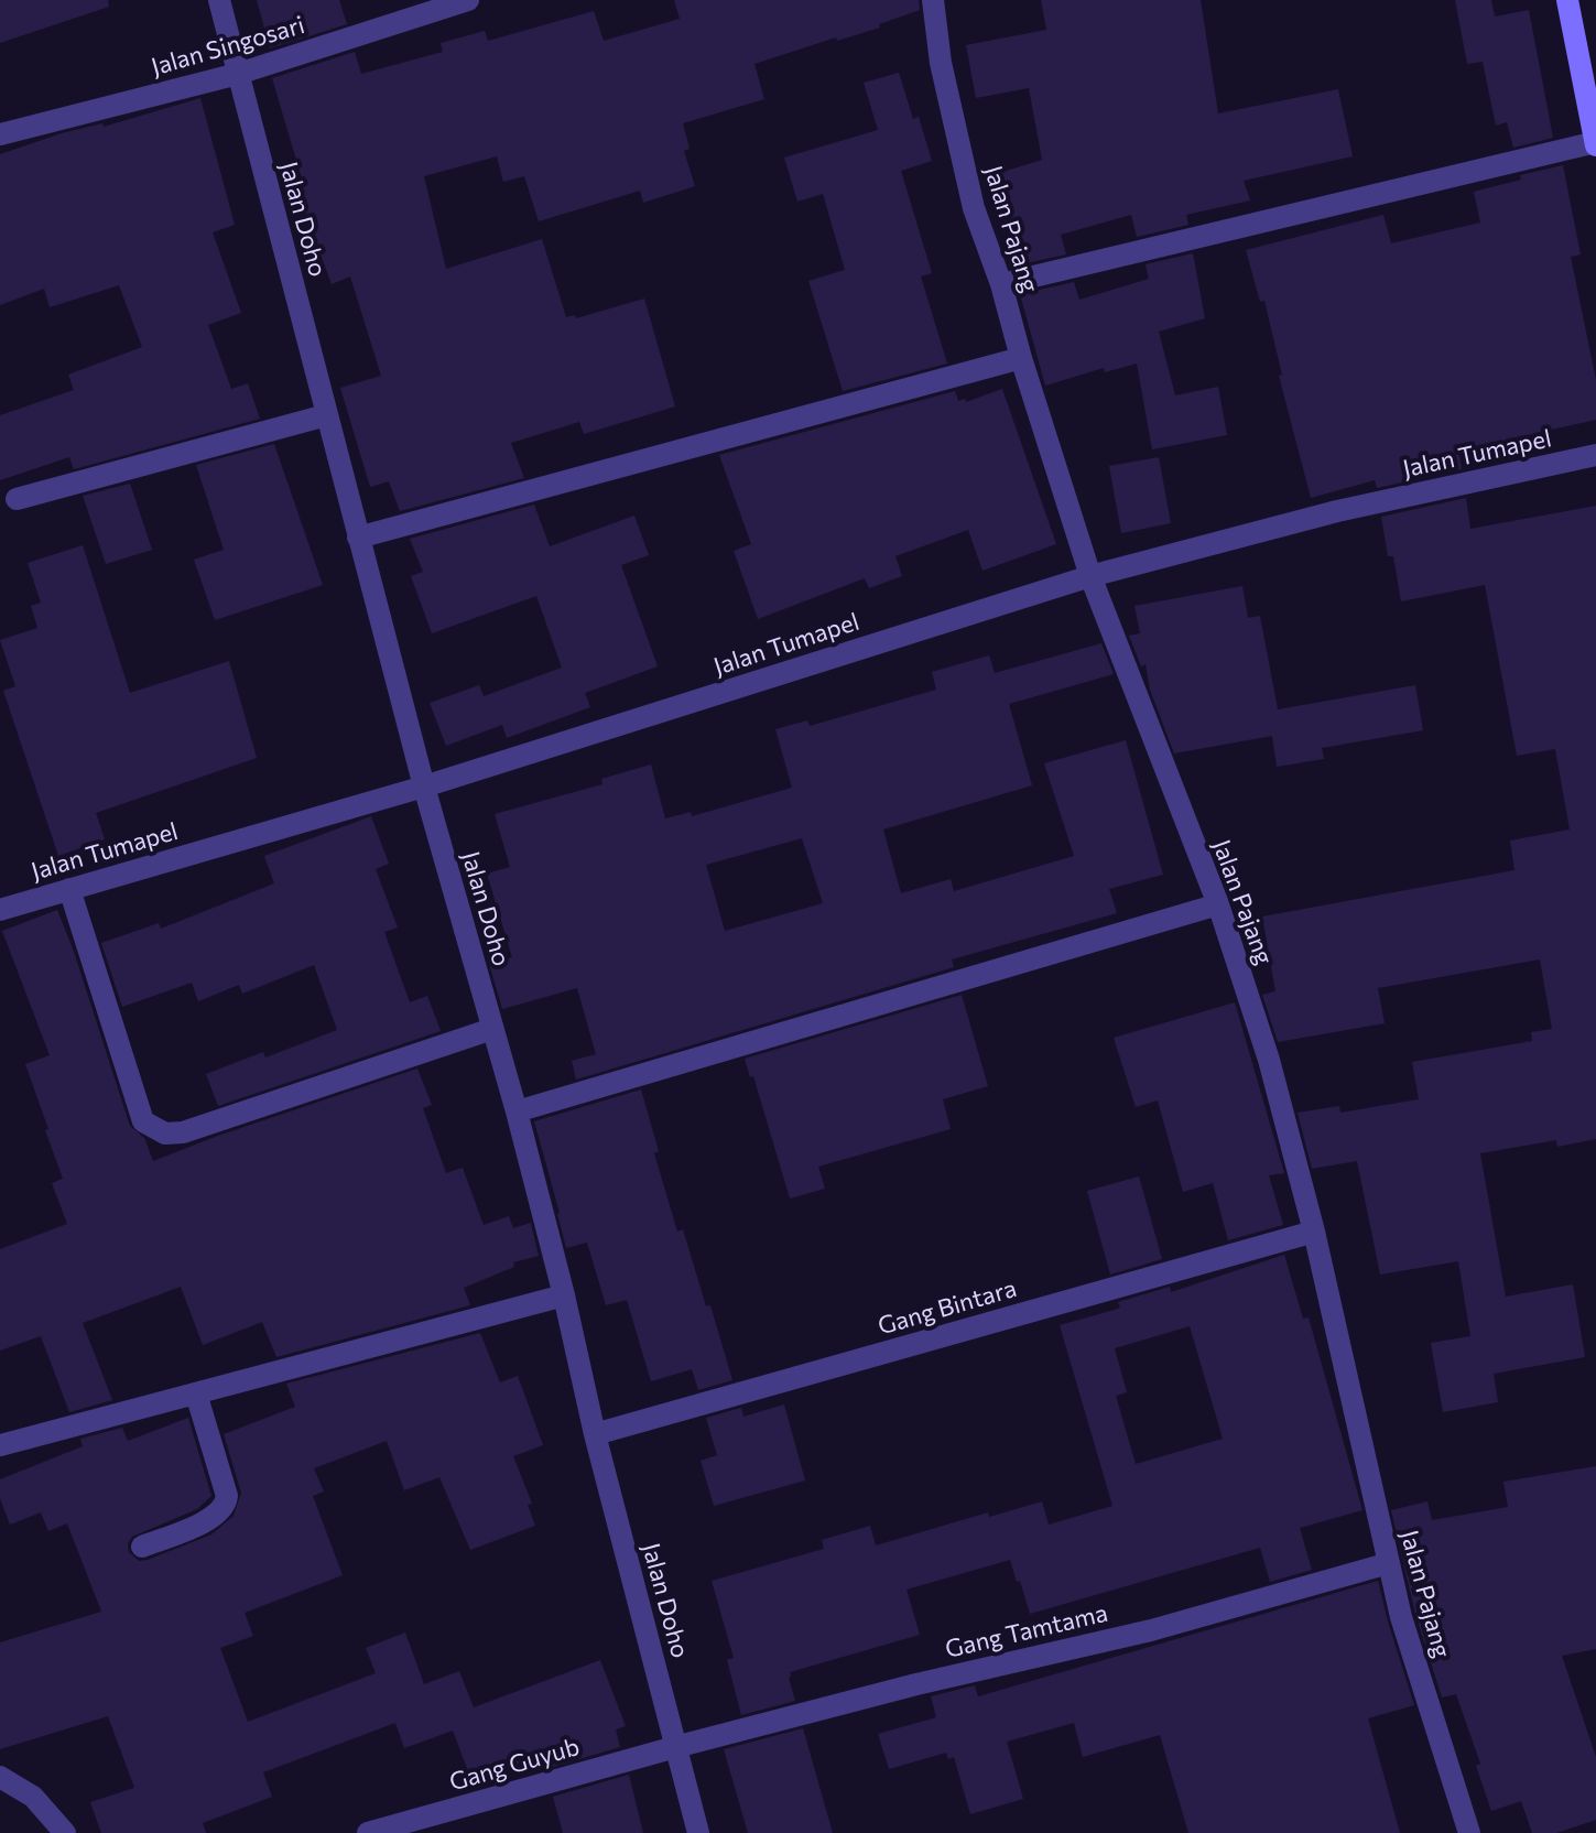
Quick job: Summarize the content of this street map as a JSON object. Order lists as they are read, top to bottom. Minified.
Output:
{"streets":{"street":["Jalan Singosari","Jalan Doho","Jalan Pajang","Jalan Tumapel","Gang Bintara","Gang Tamtama","Gang Guyub"]},"crossings":[["Jalan Singosari","Jalan Doho"],["Jalan Doho","Jalan Tumapel"],["Jalan Doho","Gang Bintara"],["Jalan Doho","Gang Tamtama"],["Jalan Doho","Gang Guyub"],["Jalan Pajang","Jalan Tumapel"],["Jalan Pajang","Gang Bintara"],["Jalan Pajang","Gang Tamtama"],["Gang Tamtama","Gang Guyub"]]}
